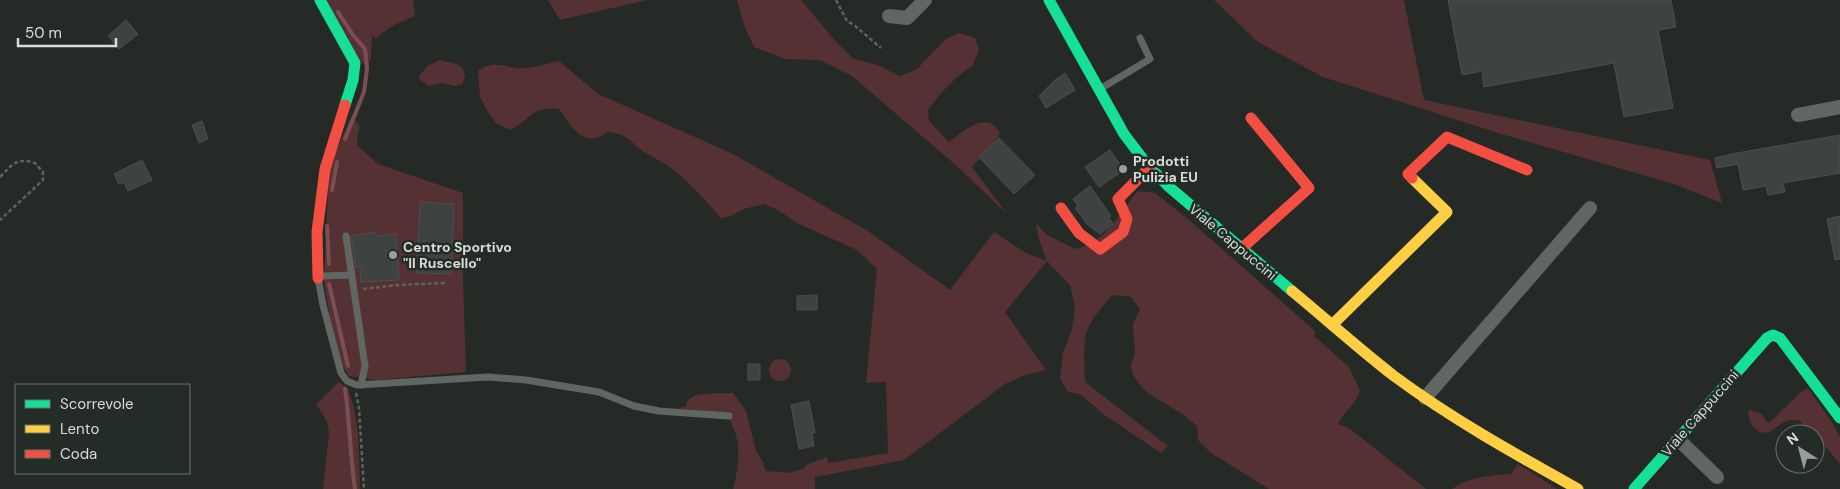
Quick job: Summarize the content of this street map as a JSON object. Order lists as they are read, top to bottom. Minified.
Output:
{"streets":{"street":["Viale Cappuccini"]},"places":["Prodotti Pulizia EU","Centro Sportivo \"Il Ruscello\""],"legend":["Scorrevole","Lento","Coda"],"scale_bar":"50 m","north":"top left"}
